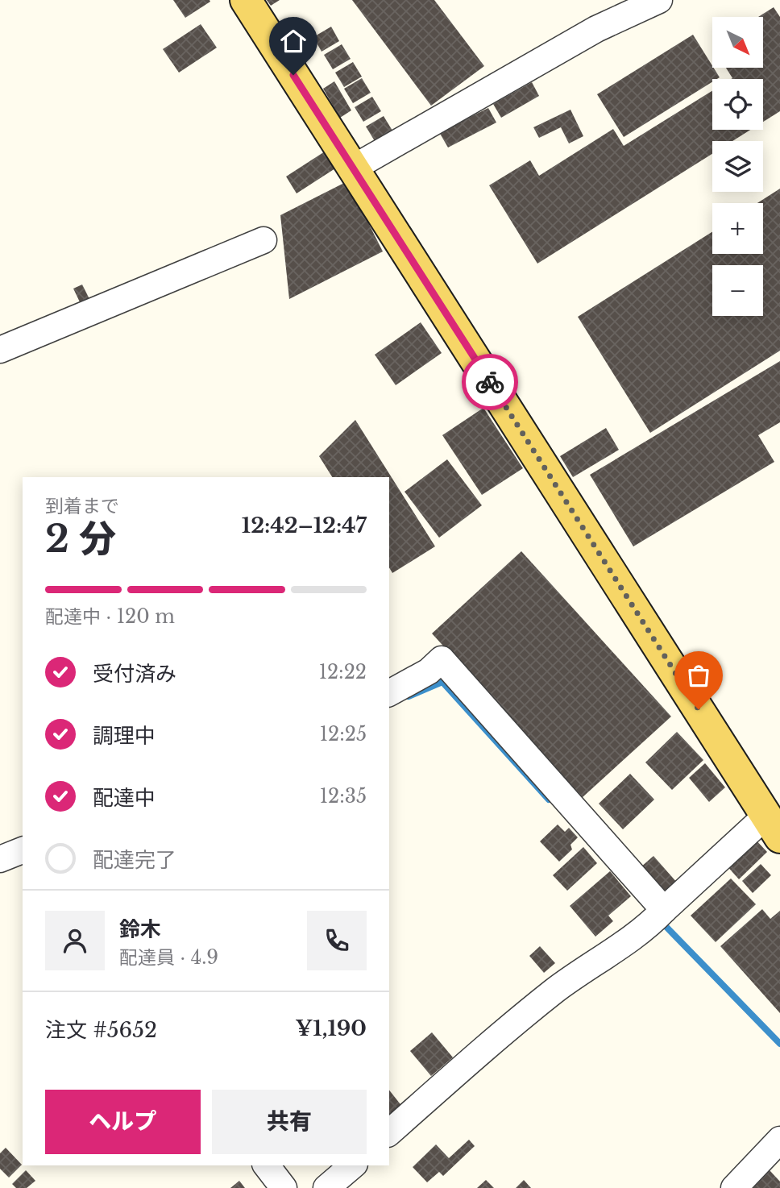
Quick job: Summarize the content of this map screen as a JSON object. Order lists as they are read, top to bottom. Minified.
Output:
{"north":"bottom right","page":{"map_buttons":["+","−"],"heading":["2 分","到着まで","12:42–12:47"],"panel":["鈴木","配達員 · 4.9","注文 #5652","¥1,190"],"bar":"配達中 · 120 m","list":[["受付済み","12:22"],["調理中","12:25"],["配達中","12:35"],"配達完了"],"buttons":["ヘルプ","共有"]}}
